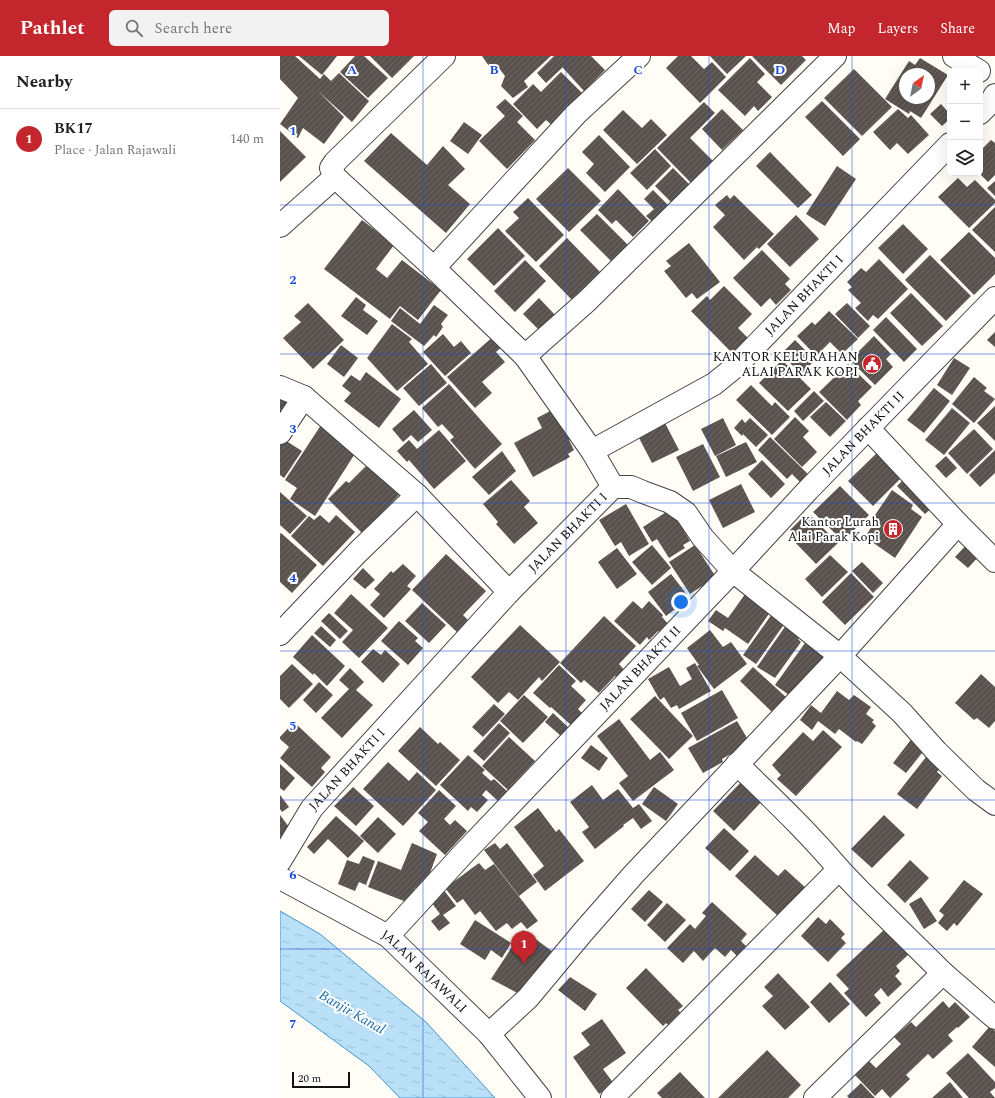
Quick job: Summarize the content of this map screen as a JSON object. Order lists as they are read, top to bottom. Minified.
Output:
{"streets":{"street":["JALAN BHAKTI I","JALAN BHAKTI II","JALAN RAJAWALI"]},"crossings":[["JALAN BHAKTI II","JALAN RAJAWALI"]],"water":["Banjir Kanal"],"places":{"public building":["KANTOR KELURAHAN ALAI PARAK KOPI"],"building":["Kantor Lurah Alai Parak Kopi"]},"scale_bar":"20 m","north":"top right","page":{"header":"Pathlet","search":"Search here","nav":["Map","Layers","Share"],"heading":"Nearby","map_buttons":["+","−"],"list":[{"mark":"1","name":"BK17","note":"Place · Jalan Rajawali","value":"140 m"}],"pins":"1","scale":"20 m"},"grid":{"columns":["A","B","C","D"],"rows":["1","2","3","4","5","6","7"]}}
